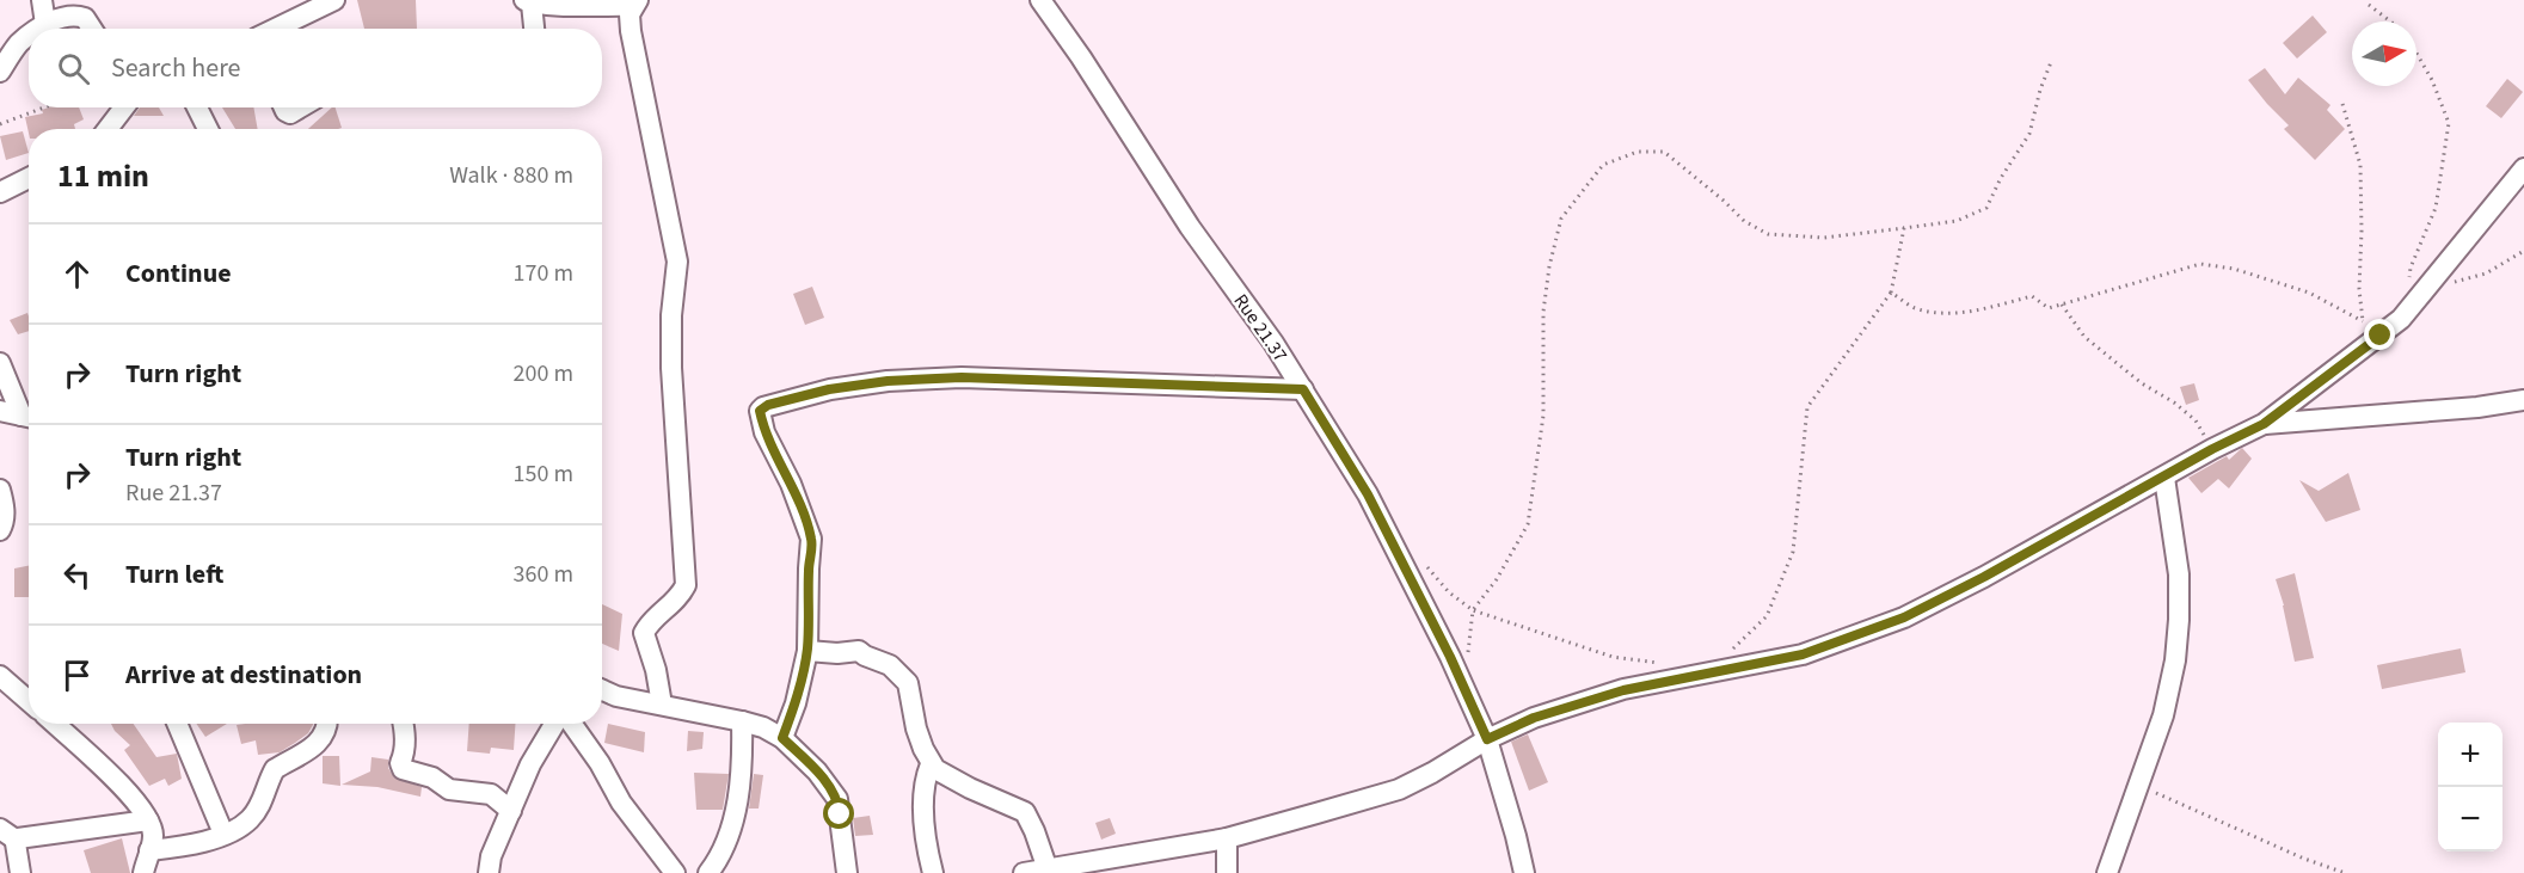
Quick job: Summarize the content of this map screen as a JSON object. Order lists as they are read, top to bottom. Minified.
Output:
{"streets":{"street":["Rue 21.37"]},"north":"right","page":{"search":"Search here","heading":["11 min","Walk · 880 m"],"list":[["Continue","170 m"],["Turn right","200 m"],["Turn right","Rue 21.37","150 m"],["Turn left","360 m"],"Arrive at destination"],"map_buttons":["+","−"]}}
